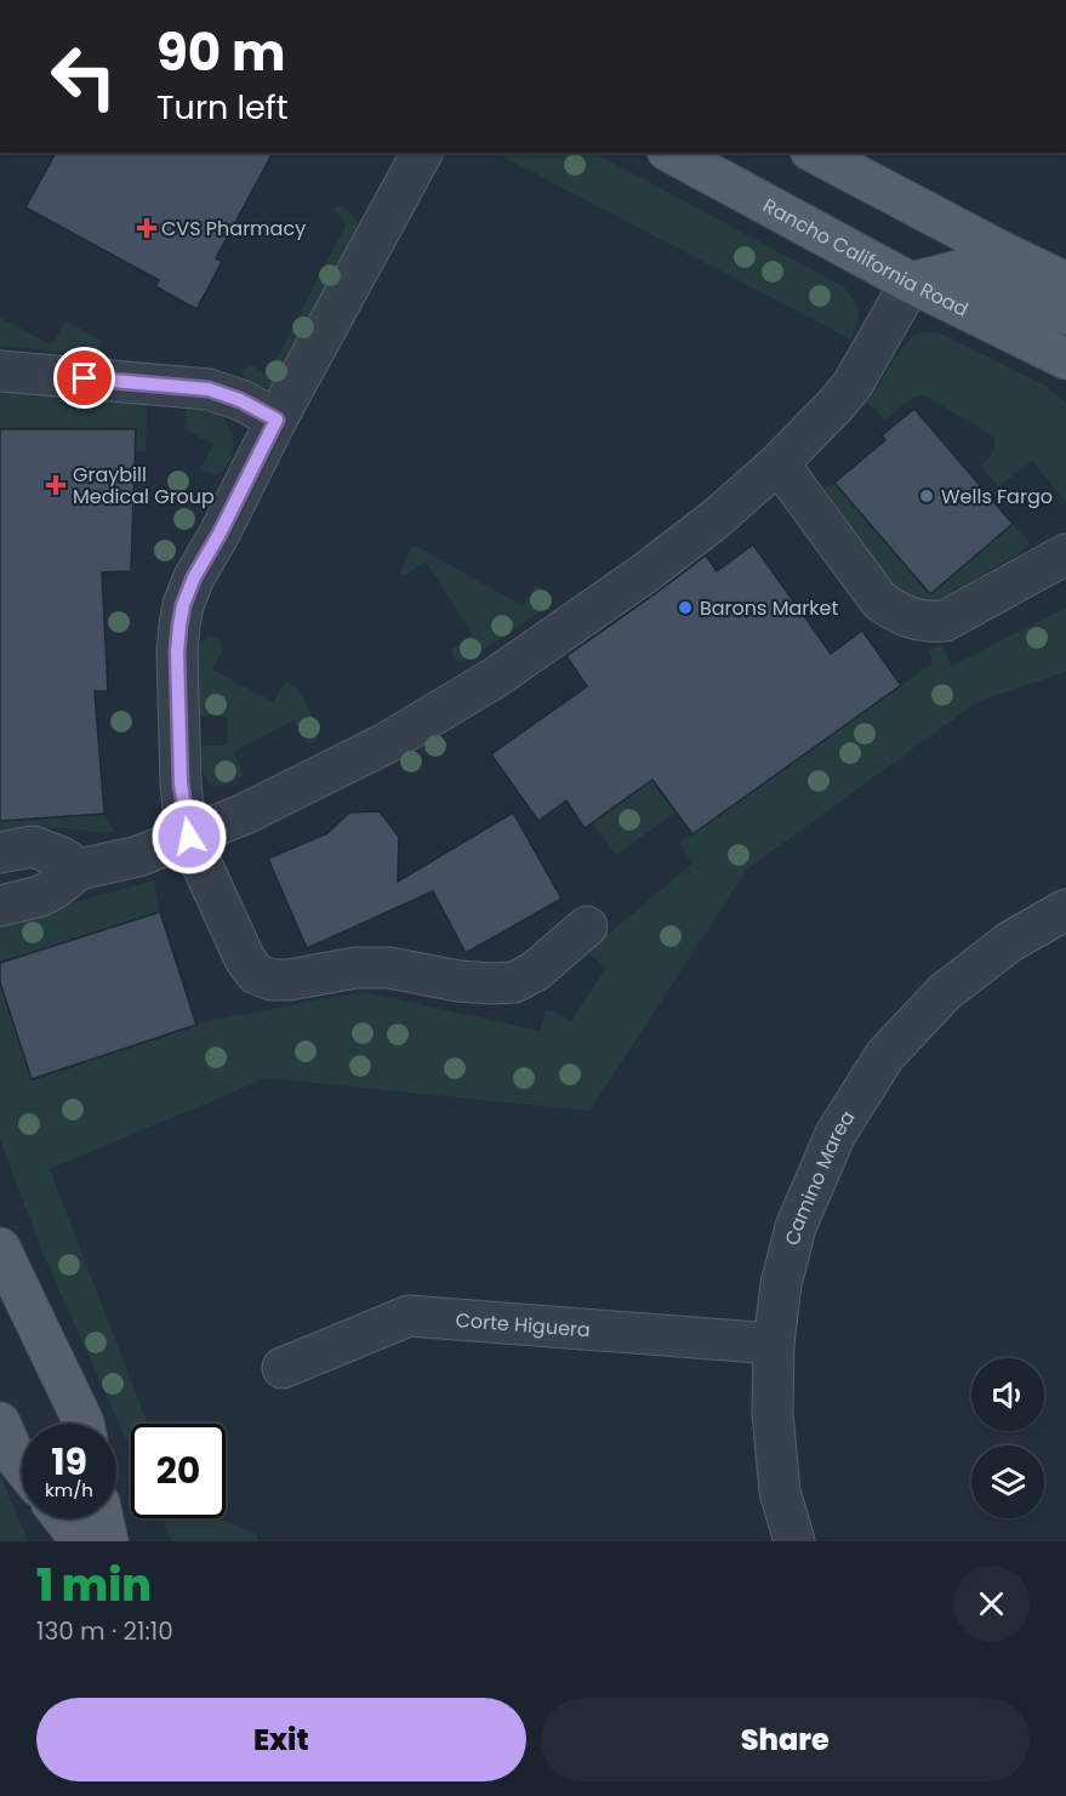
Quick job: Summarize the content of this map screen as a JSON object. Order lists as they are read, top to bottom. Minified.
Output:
{"streets":{"main road":["Rancho California Road"],"street":["Camino Marea","Corte Higuera"]},"crossings":[["Camino Marea","Corte Higuera"]],"places":{"health":["CVS Pharmacy","Graybill Medical Group"],"other":["Wells Fargo","Barons Market"]},"page":{"turn":["90 m","Turn left"],"speed":"19 km/h","limit":"20","heading":["1 min","130 m · 21:10"],"buttons":["Exit","Share"]}}
